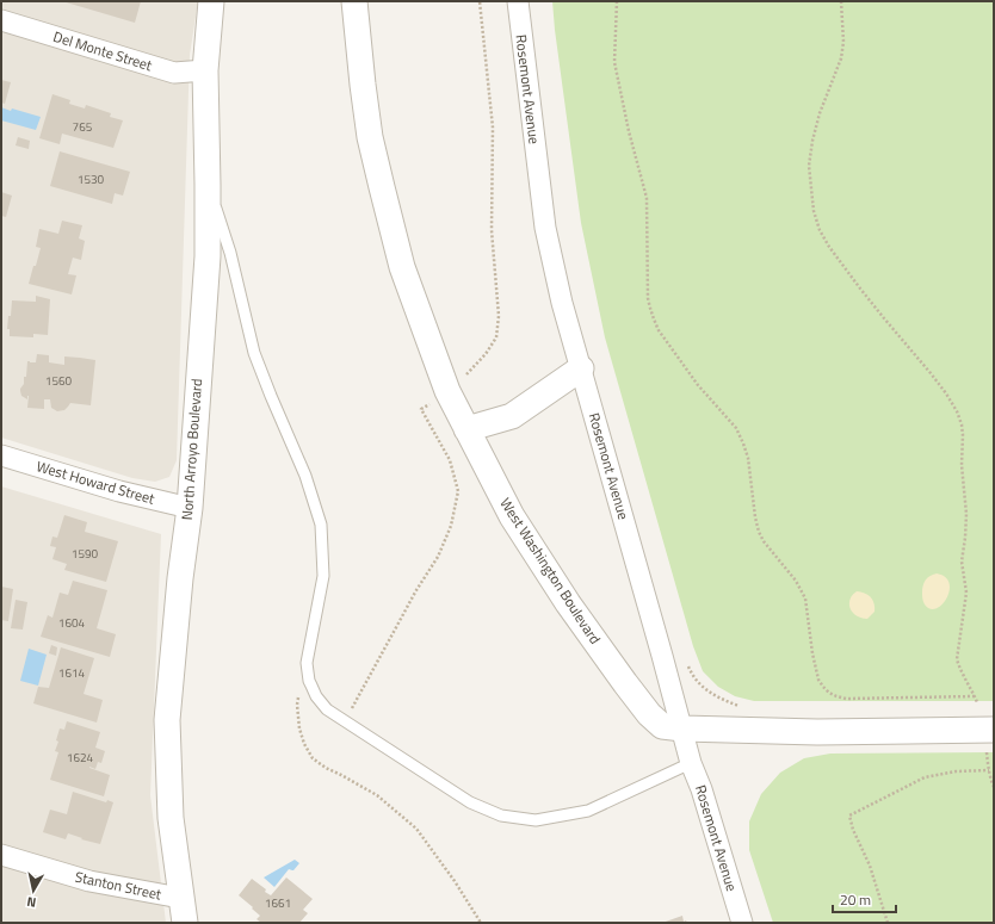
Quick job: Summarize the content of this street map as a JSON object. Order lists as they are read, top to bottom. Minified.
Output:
{"streets":{"street":["Del Monte Street","Rosemont Avenue","North Arroyo Boulevard","West Howard Street","West Washington Boulevard","Stanton Street"]},"crossings":[["Del Monte Street","North Arroyo Boulevard"],["Rosemont Avenue","West Washington Boulevard"],["North Arroyo Boulevard","West Howard Street"],["North Arroyo Boulevard","Stanton Street"]],"house_numbers":["765","1530","1560","1590","1604","1614","1624","1661"],"scale_bar":"20 m","north":"bottom"}
